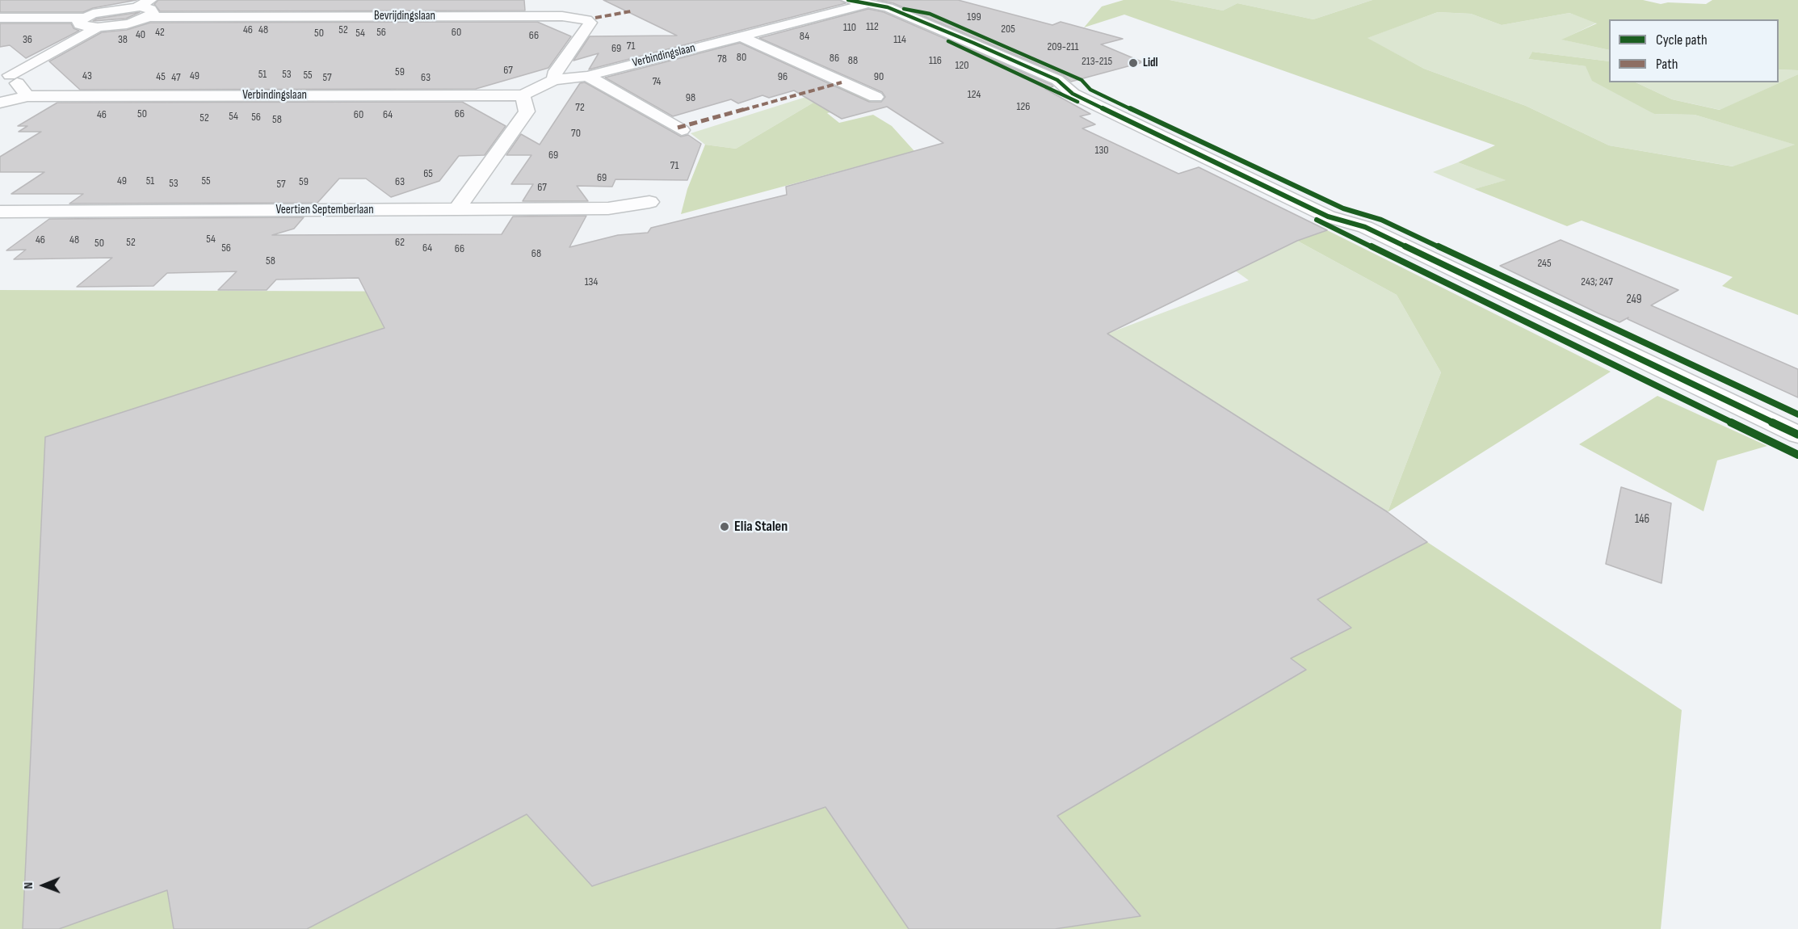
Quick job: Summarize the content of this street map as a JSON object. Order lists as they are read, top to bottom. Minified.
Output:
{"streets":{"street":["Bevrijdingslaan","Verbindingslaan","Veertien Septemberlaan"]},"crossings":[["Bevrijdingslaan","Verbindingslaan"]],"places":["Lidl","Elia Stalen"],"house_numbers":["199","112","110","205","46","48","52","42","56","60","50","54","40","66","84","36","38","114","71","209-211","69","80","86","78","88","116","213-215","120","67","59","51","53","55","43","49","45","96","90","47","57","63","74","124","98","126","72","50","66","46","60","64","54","56","52","58","70","130","69","71","65","69","49","51","55","59","63","53","57","67","54","46","48","52","62","50","56","64","66","68","58","245","134","243; 247","249","146"],"legend":["Cycle path","Path"],"north":"left"}
